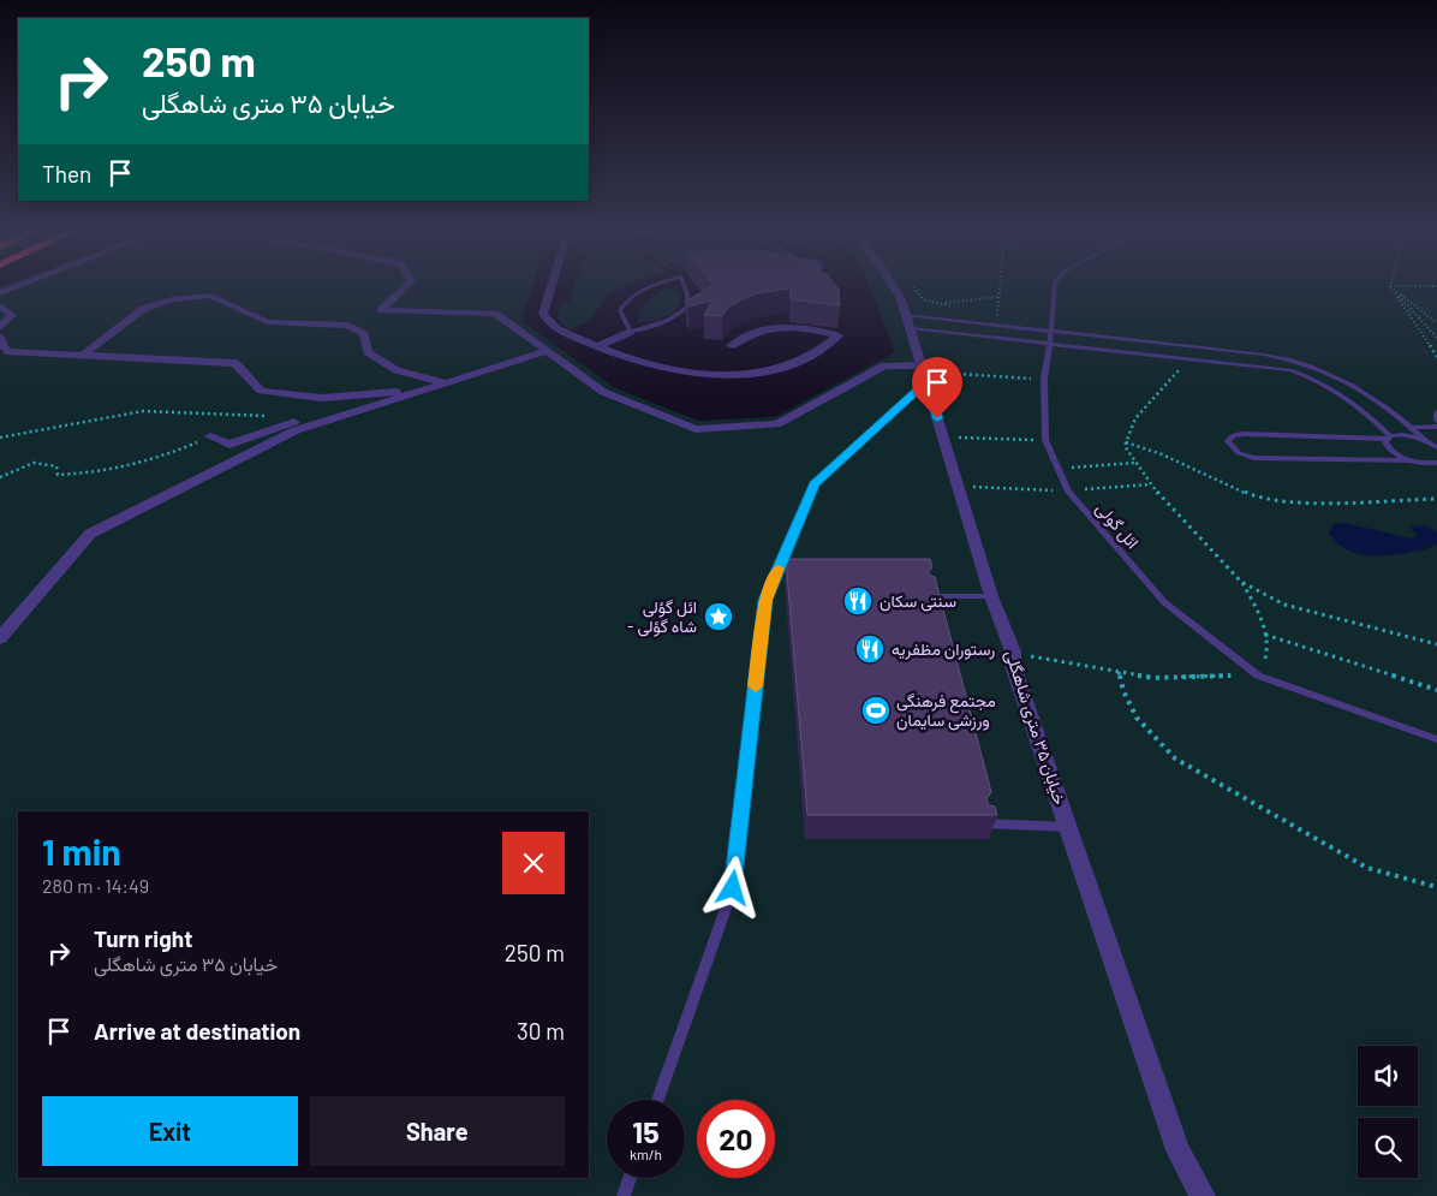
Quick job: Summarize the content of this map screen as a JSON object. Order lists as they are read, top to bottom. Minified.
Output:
{"streets":{"street":["خیابان ۳۵ متری شاهگلی"],"lane":["ائل گولی"]},"places":{"restaurant":["سنتی سکان","رستوران مظفریه"],"place":["ائل گؤلی - شاه گؤلی"],"sports":["مجتمع فرهنگی ورزشی سایمان"]},"page":{"turn":["250 m","خیابان ۳۵ متری شاهگلی"],"then":"Then","heading":["1 min","280 m · 14:49"],"list":[{"name":"Turn right","note":"خیابان ۳۵ متری شاهگلی","value":"250 m"},{"name":"Arrive at destination","value":"30 m"}],"buttons":["Exit","Share"],"speed":"15 km/h","limit":"20"}}
